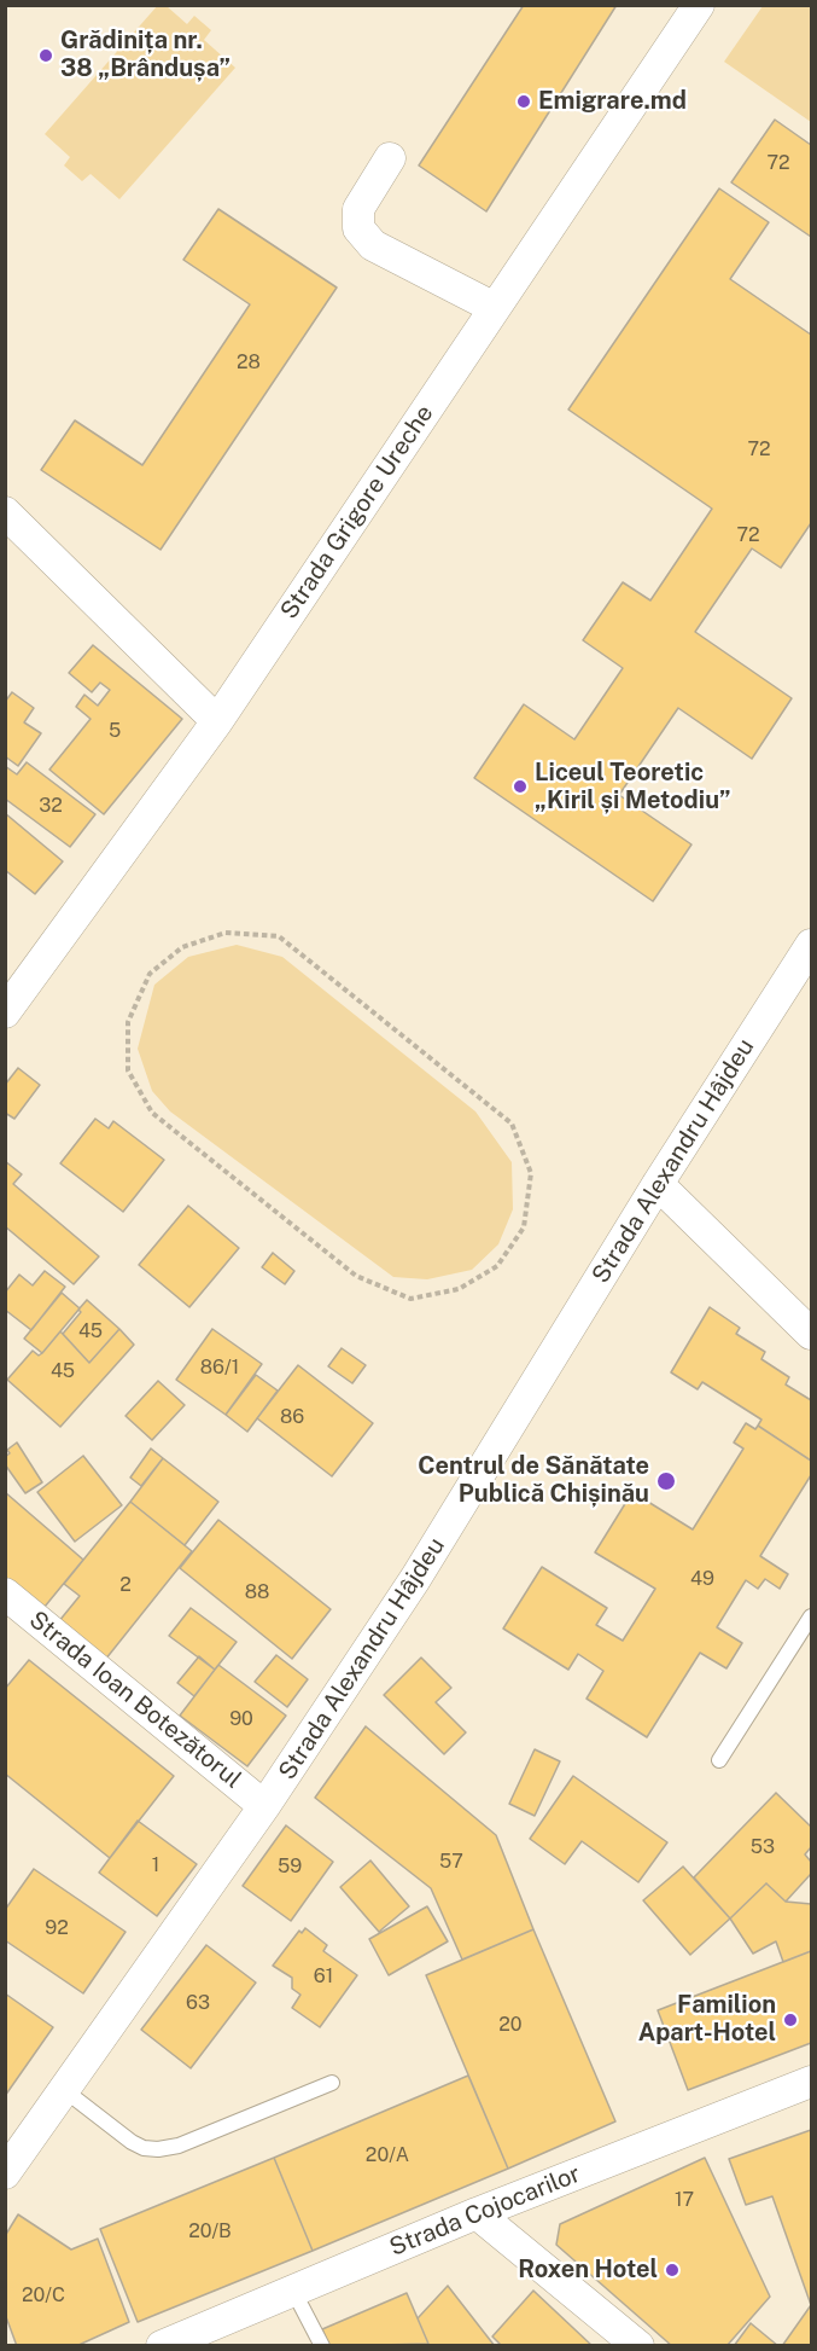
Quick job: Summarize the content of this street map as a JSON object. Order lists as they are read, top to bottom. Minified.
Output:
{"streets":{"street":["Strada Grigore Ureche","Strada Alexandru Hâjdeu","Strada Ioan Botezătorul","Strada Cojocarilor"]},"crossings":[["Strada Alexandru Hâjdeu","Strada Ioan Botezătorul"]],"places":["Grădinița nr. 38 „Brândușa”","Emigrare.md","Liceul Teoretic „Kiril și Metodiu”","Centrul de Sănătate Publică Chișinău","Familion Apart-Hotel","Roxen Hotel"],"house_numbers":["72","28","72","72","5","32","45","86/1","45","86","49","2","88","90","53","57","1","59","92","61","63","20","20/A","17","20/B","20/C"]}
